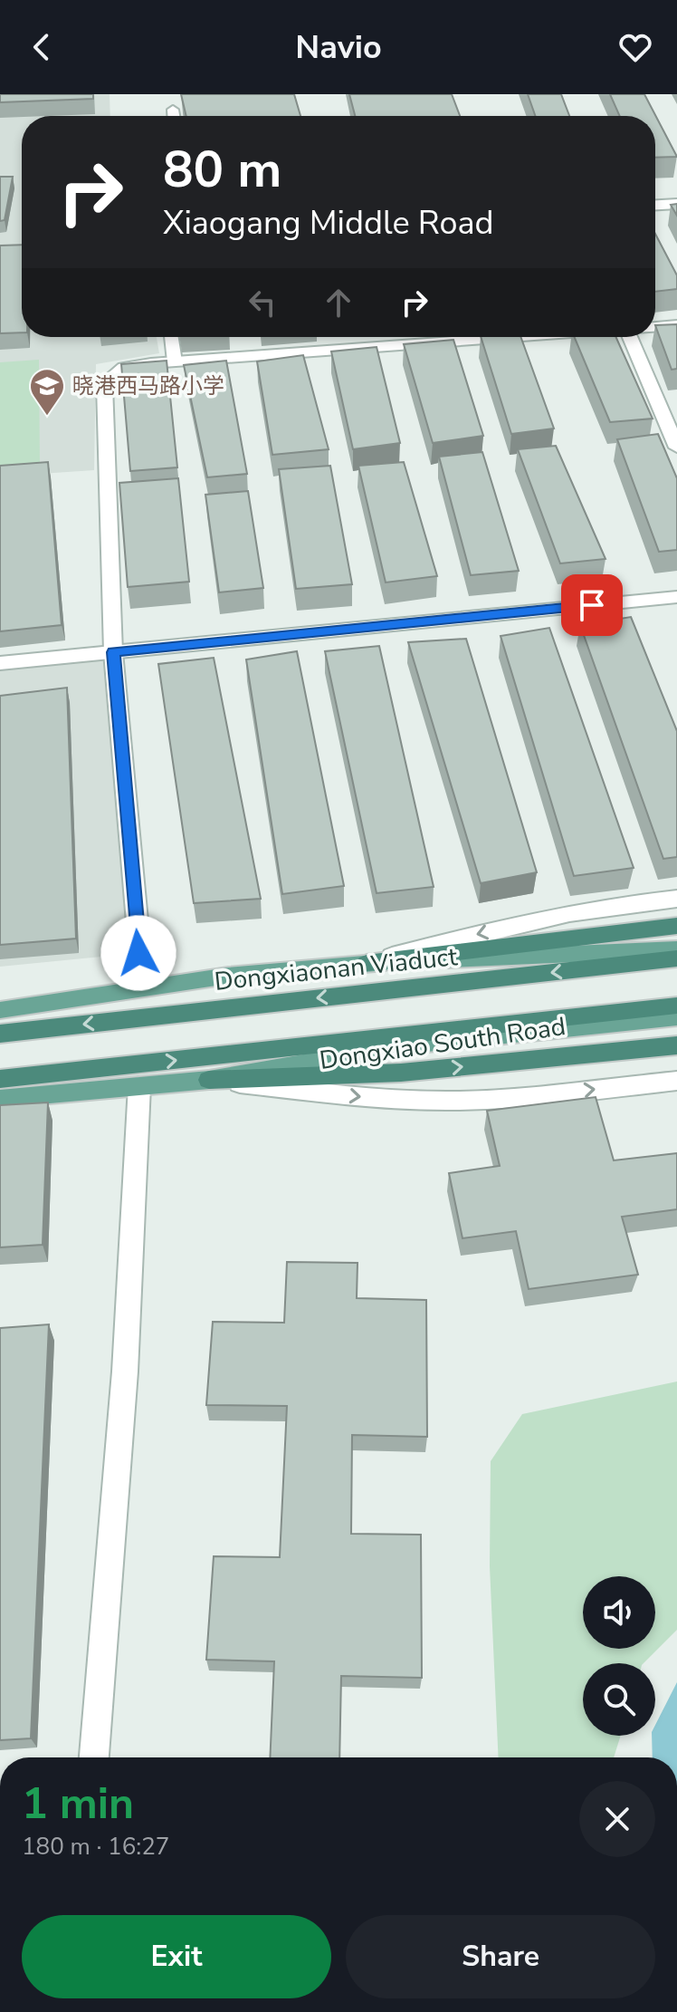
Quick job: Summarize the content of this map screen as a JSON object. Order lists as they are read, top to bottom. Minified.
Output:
{"streets":{"highway":["Dongxiaonan Viaduct"],"main road":["Dongxiao South Road"]},"places":{"school or university":["晓港西马路小学"]},"page":{"header":"Navio","turn":["80 m","Xiaogang Middle Road"],"heading":["1 min","180 m · 16:27"],"buttons":["Exit","Share"]}}
